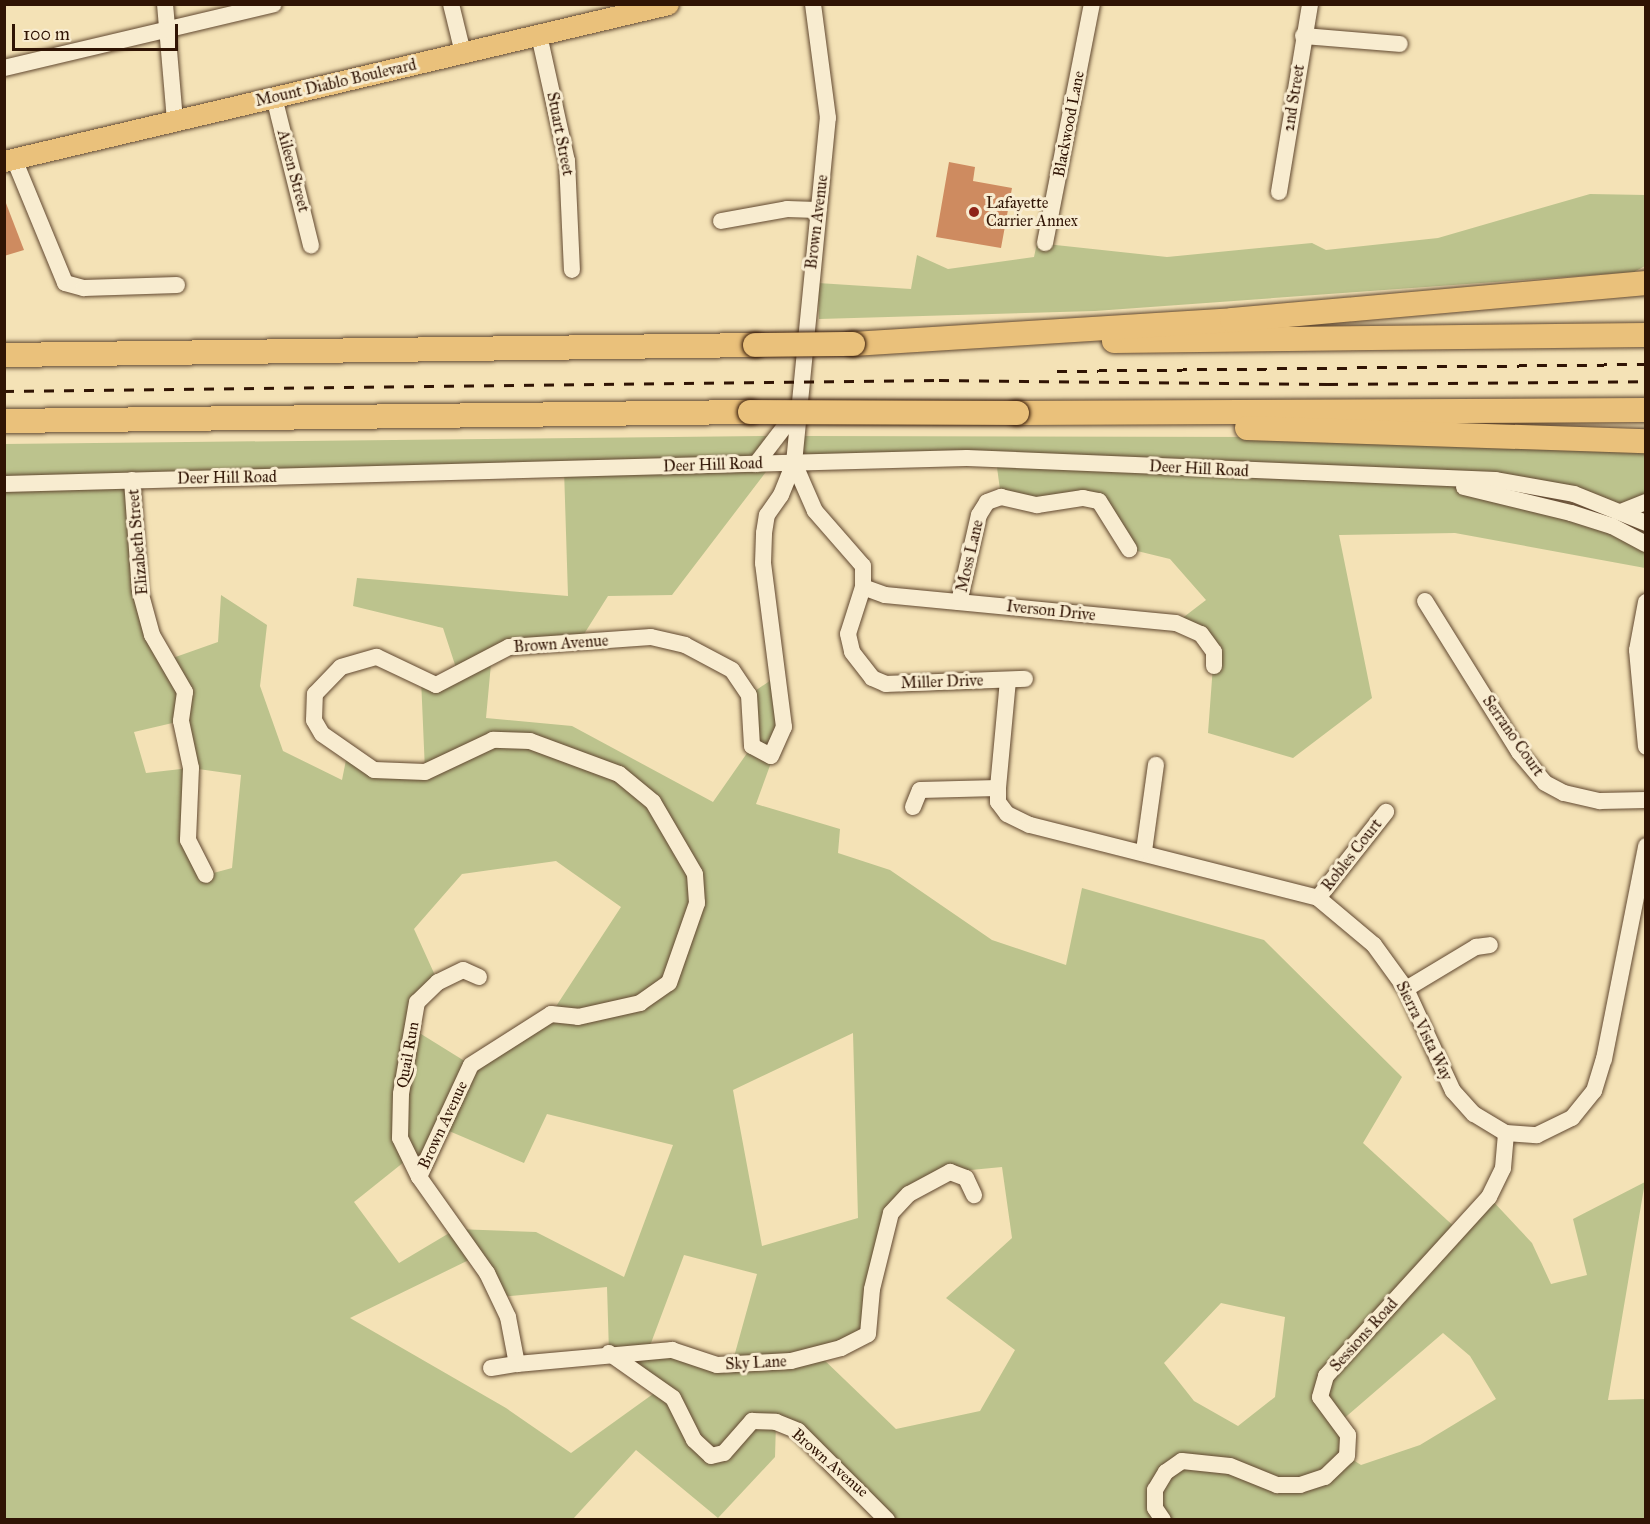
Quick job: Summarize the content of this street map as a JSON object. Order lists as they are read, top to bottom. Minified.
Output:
{"streets":{"main road":["Mount Diablo Boulevard"],"street":["2nd Street","Blackwood Lane","Stuart Street","Aileen Street","Brown Avenue","Deer Hill Road","Elizabeth Street","Moss Lane","Iverson Drive","Miller Drive","Serrano Court","Robles Court","Sierra Vista Way","Quail Run","Sessions Road","Sky Lane"]},"crossings":[["Mount Diablo Boulevard","Stuart Street"],["Mount Diablo Boulevard","Aileen Street"],["Brown Avenue","Deer Hill Road"],["Brown Avenue","Quail Run"],["Brown Avenue","Sky Lane"],["Deer Hill Road","Elizabeth Street"],["Moss Lane","Iverson Drive"],["Iverson Drive","Miller Drive"],["Miller Drive","Sierra Vista Way"],["Robles Court","Sierra Vista Way"],["Sierra Vista Way","Sessions Road"]],"places":["Lafayette Carrier Annex"],"scale_bar":"100 m"}
